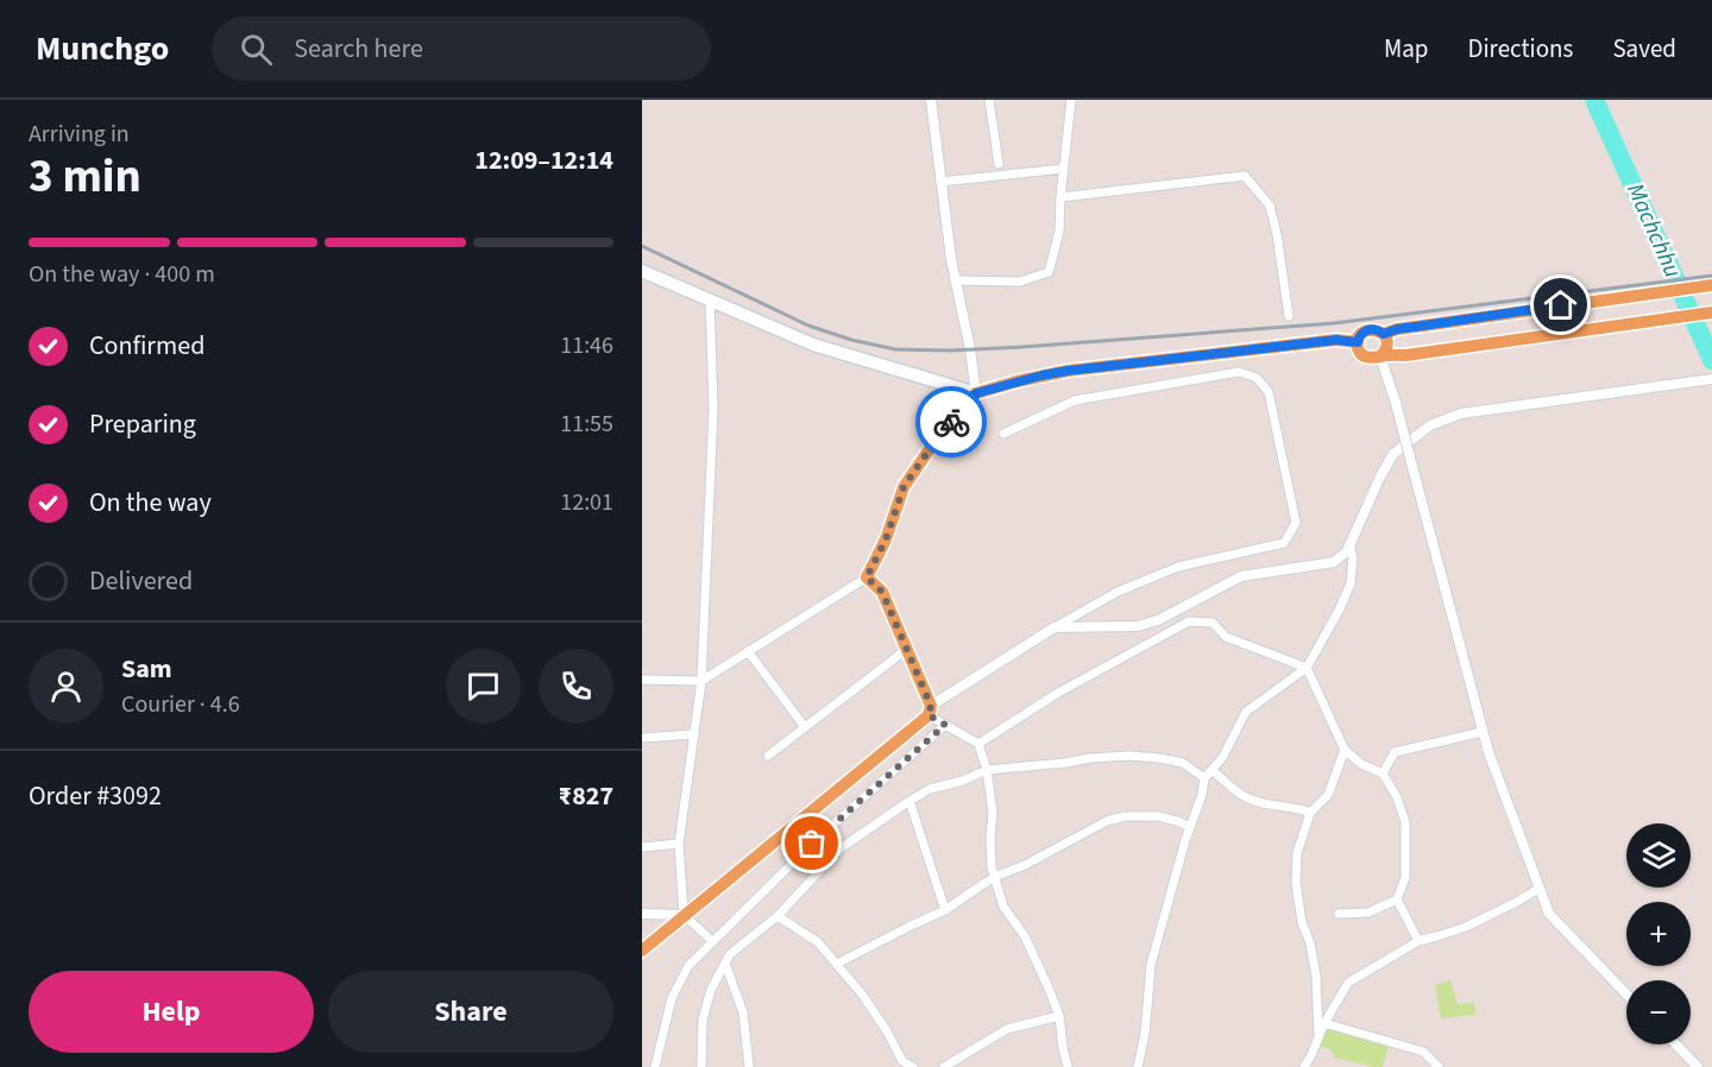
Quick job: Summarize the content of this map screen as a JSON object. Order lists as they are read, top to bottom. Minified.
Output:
{"water":["Machchhu"],"page":{"header":"Munchgo","search":"Search here","nav":["Map","Directions","Saved"],"heading":["3 min","Arriving in","12:09–12:14"],"panel":["Sam","Courier · 4.6","Order #3092","₹827"],"bar":"On the way · 400 m","list":[["Confirmed","11:46"],["Preparing","11:55"],["On the way","12:01"],"Delivered"],"map_buttons":["+","−"],"buttons":["Help","Share"]}}
